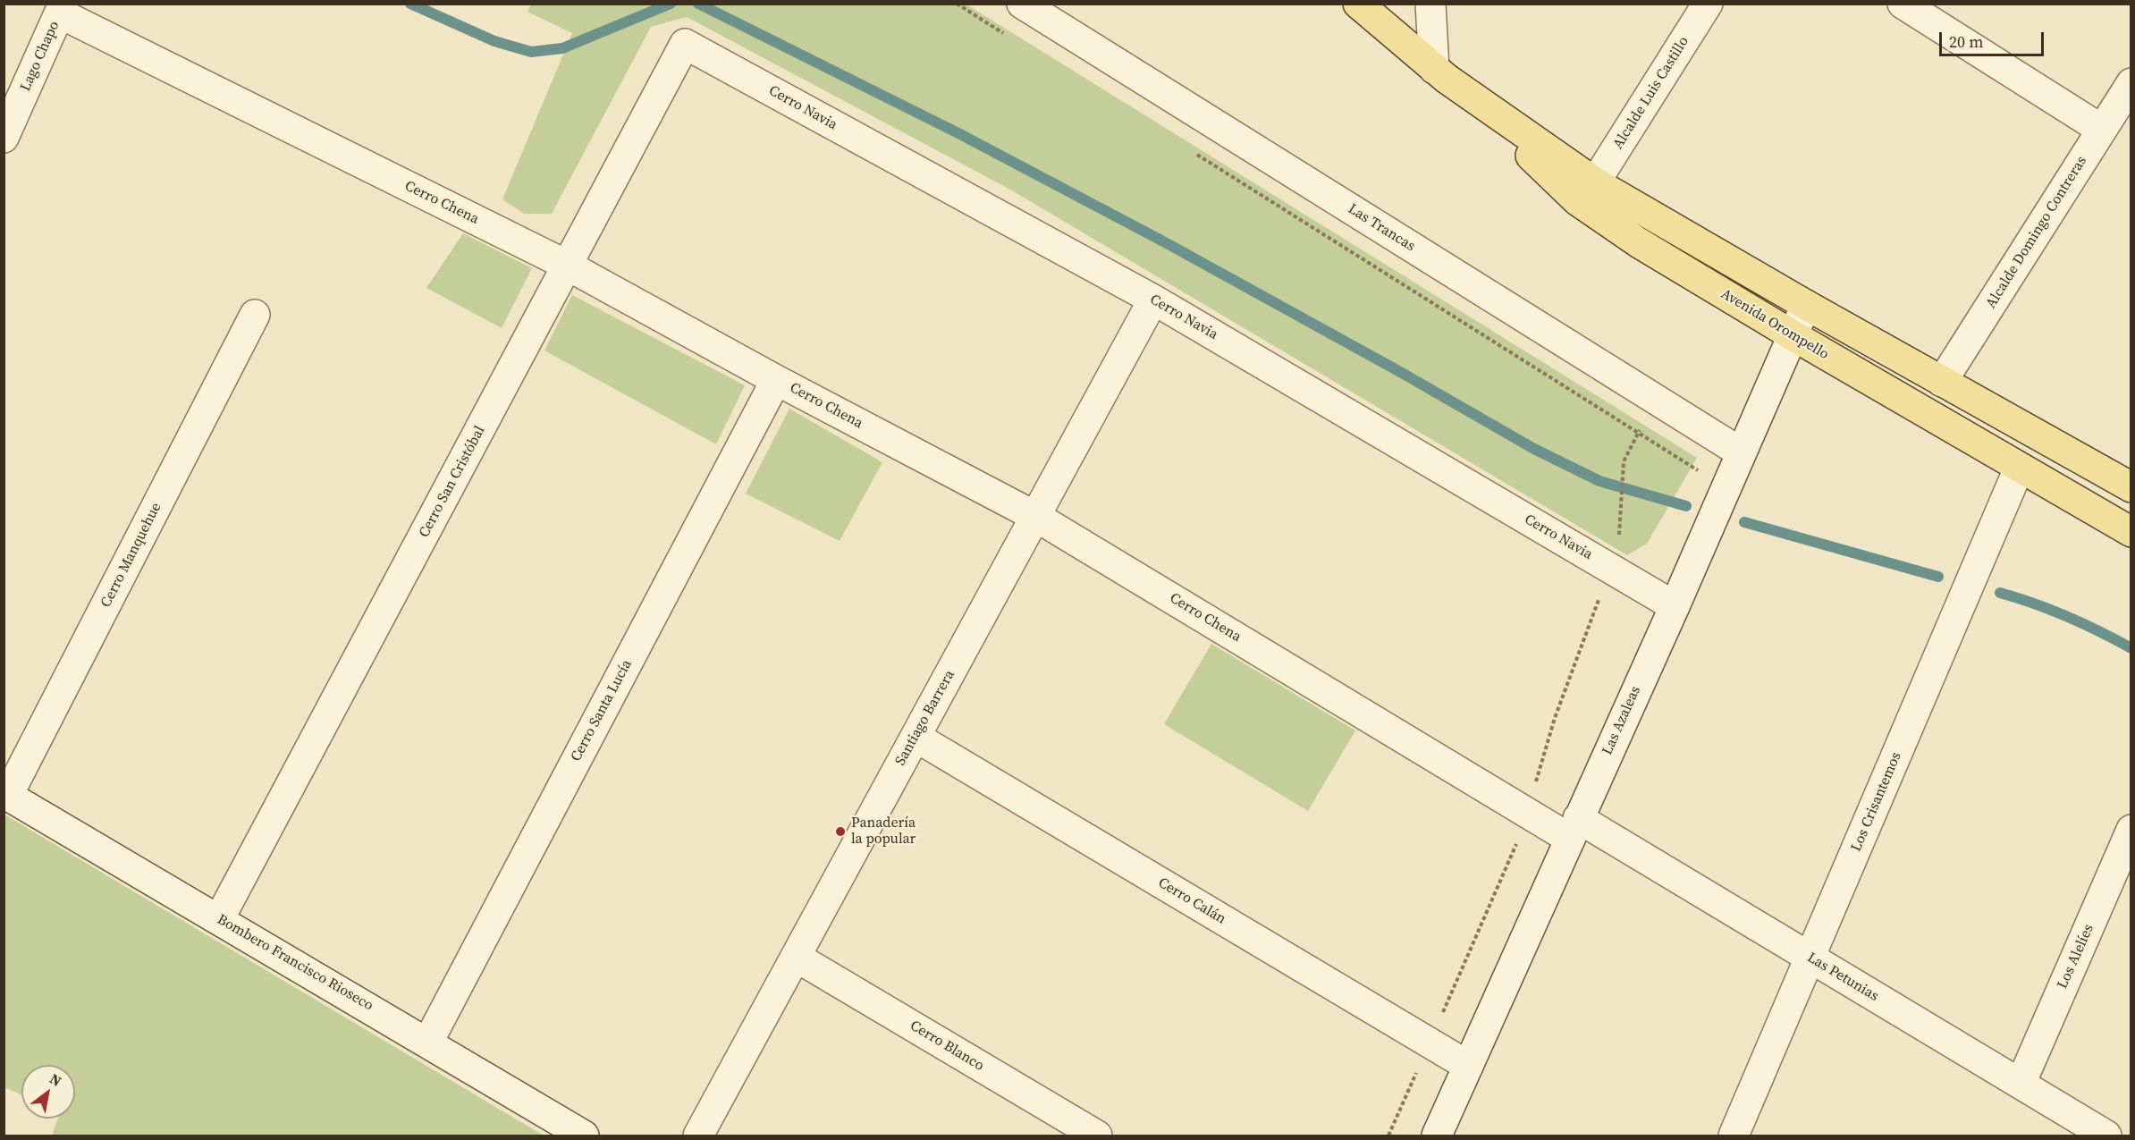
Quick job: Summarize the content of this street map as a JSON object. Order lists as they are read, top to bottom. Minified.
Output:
{"streets":{"main road":["Avenida Orompello"],"street":["Lago Chapo","Alcalde Luis Castillo","Cerro Navia","Cerro Chena","Las Trancas","Alcalde Domingo Contreras","Cerro San Cristóbal","Cerro Manquehue","Cerro Santa Lucía","Santiago Barrera","Las Azaleas","Los Crisantemos","Cerro Calán","Los Alelíes","Bombero Francisco Rioseco","Las Petunias","Cerro Blanco"]},"crossings":[["Lago Chapo","Cerro Chena"],["Alcalde Luis Castillo","Avenida Orompello"],["Cerro Navia","Cerro San Cristóbal"],["Cerro Navia","Santiago Barrera"],["Cerro Navia","Las Azaleas"],["Cerro Chena","Cerro San Cristóbal"],["Cerro Chena","Cerro Santa Lucía"],["Cerro Chena","Santiago Barrera"],["Cerro Chena","Las Azaleas"],["Cerro Chena","Las Petunias"],["Las Trancas","Las Azaleas"],["Alcalde Domingo Contreras","Avenida Orompello"],["Avenida Orompello","Las Azaleas"],["Avenida Orompello","Los Crisantemos"],["Cerro San Cristóbal","Bombero Francisco Rioseco"],["Cerro Manquehue","Bombero Francisco Rioseco"],["Cerro Santa Lucía","Bombero Francisco Rioseco"],["Santiago Barrera","Cerro Calán"],["Santiago Barrera","Cerro Blanco"],["Las Azaleas","Cerro Calán"],["Las Azaleas","Las Petunias"],["Los Crisantemos","Las Petunias"],["Los Alelíes","Las Petunias"]],"places":["Panadería la popular"],"scale_bar":"20 m","north":"top right"}
